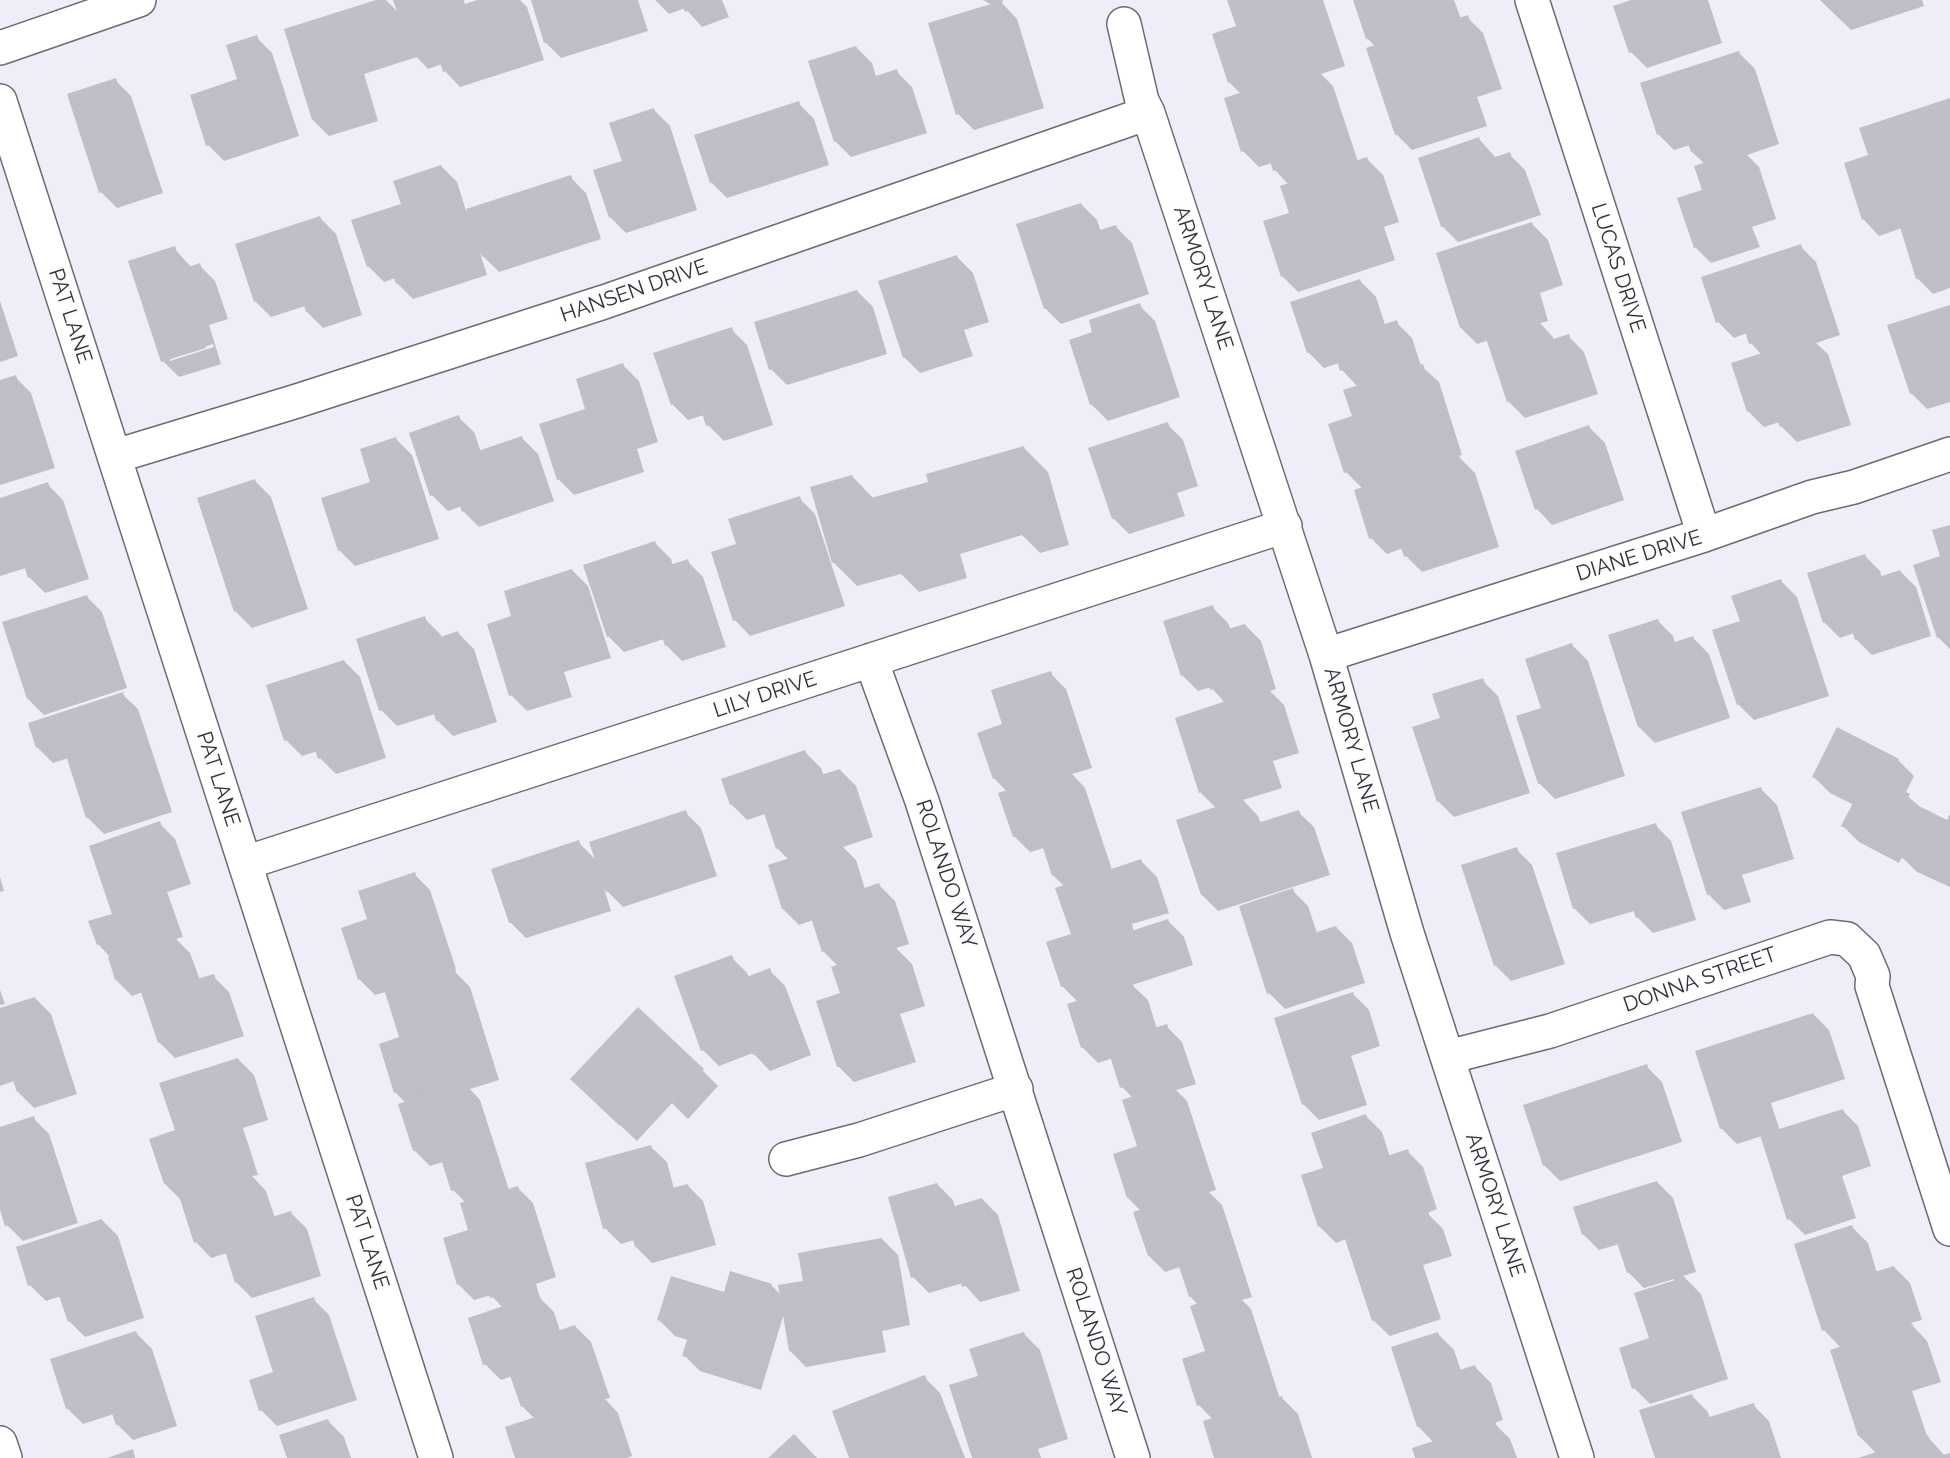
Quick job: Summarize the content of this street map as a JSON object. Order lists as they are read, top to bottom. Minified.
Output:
{"streets":{"street":["LUCAS DRIVE","ARMORY LANE","HANSEN DRIVE","PAT LANE","DIANE DRIVE","LILY DRIVE","ROLANDO WAY","DONNA STREET"]},"crossings":[["LUCAS DRIVE","DIANE DRIVE"],["ARMORY LANE","HANSEN DRIVE"],["ARMORY LANE","DIANE DRIVE"],["ARMORY LANE","LILY DRIVE"],["ARMORY LANE","DONNA STREET"],["HANSEN DRIVE","PAT LANE"],["PAT LANE","LILY DRIVE"],["LILY DRIVE","ROLANDO WAY"]]}
